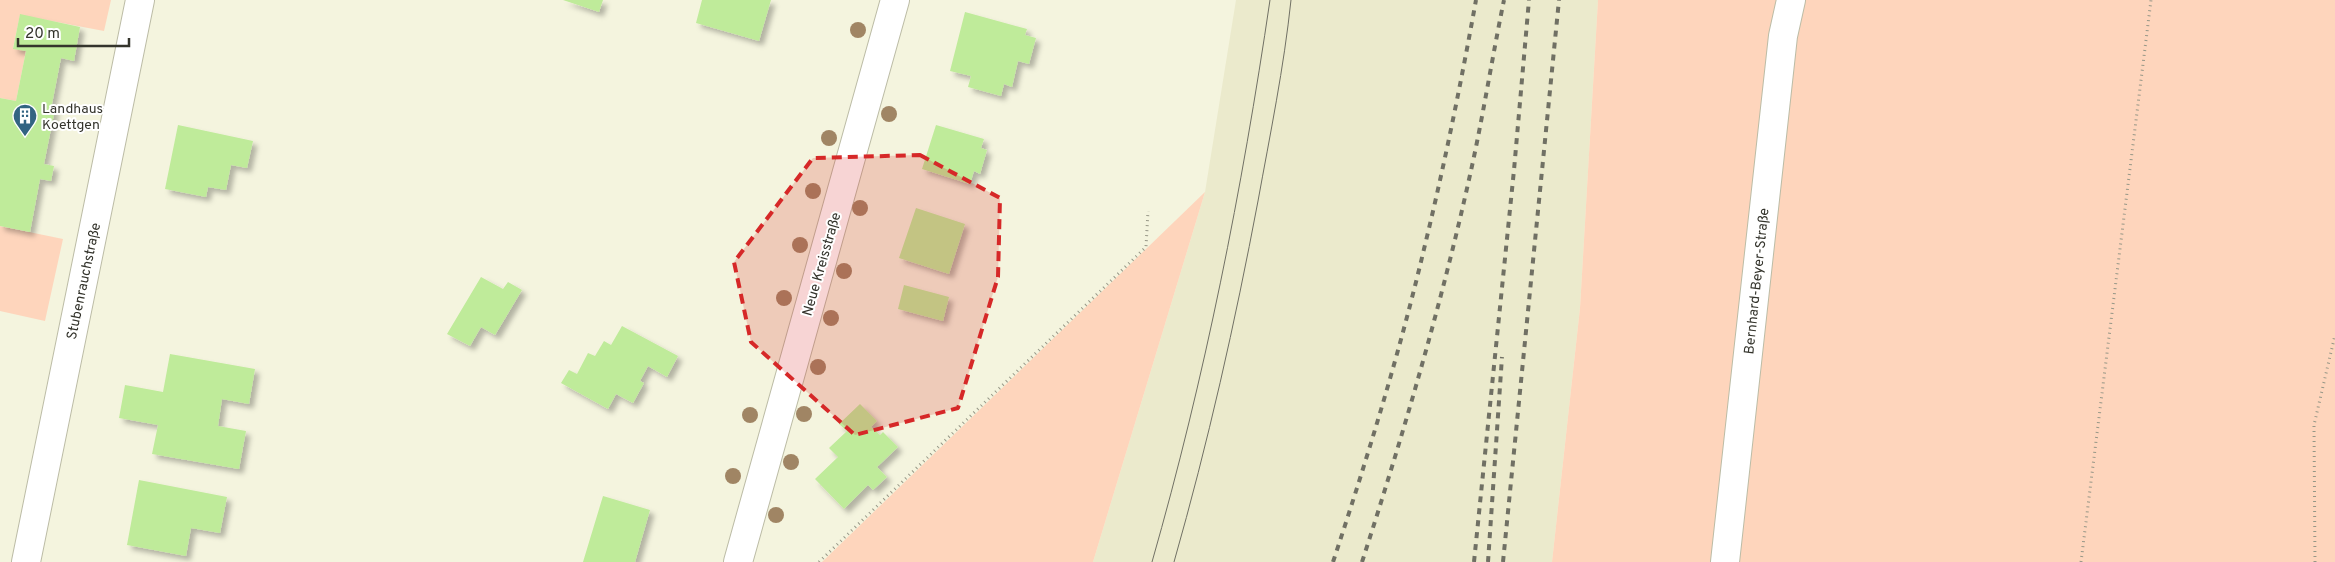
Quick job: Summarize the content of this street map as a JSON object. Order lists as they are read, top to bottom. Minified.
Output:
{"streets":{"street":["Neue Kreisstraße","Stubenrauchstraße","Bernhard-Beyer-Straße"]},"places":{"building":["Landhaus Koettgen"]},"scale_bar":"20 m"}
